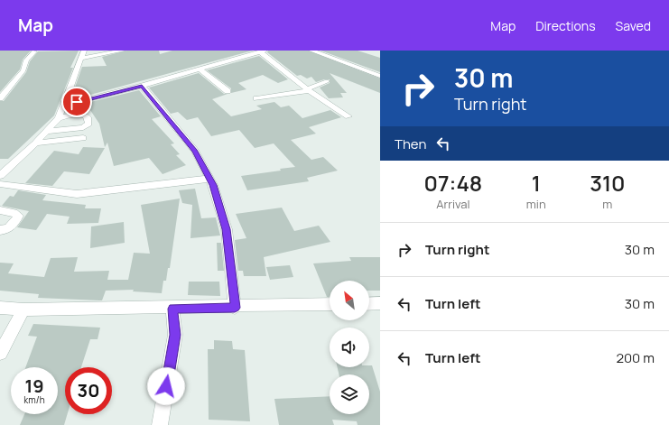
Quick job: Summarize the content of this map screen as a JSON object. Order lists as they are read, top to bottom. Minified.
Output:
{"north":"top left","page":{"header":"Map","nav":["Map","Directions","Saved"],"turn":["30 m","Turn right"],"then":"Then","eta":["07:48","Arrival","1","min","310","m"],"list":[{"name":"Turn right","value":"30 m"},{"name":"Turn left","value":"30 m"},{"name":"Turn left","value":"200 m"}],"speed":"19 km/h","limit":"30"}}
